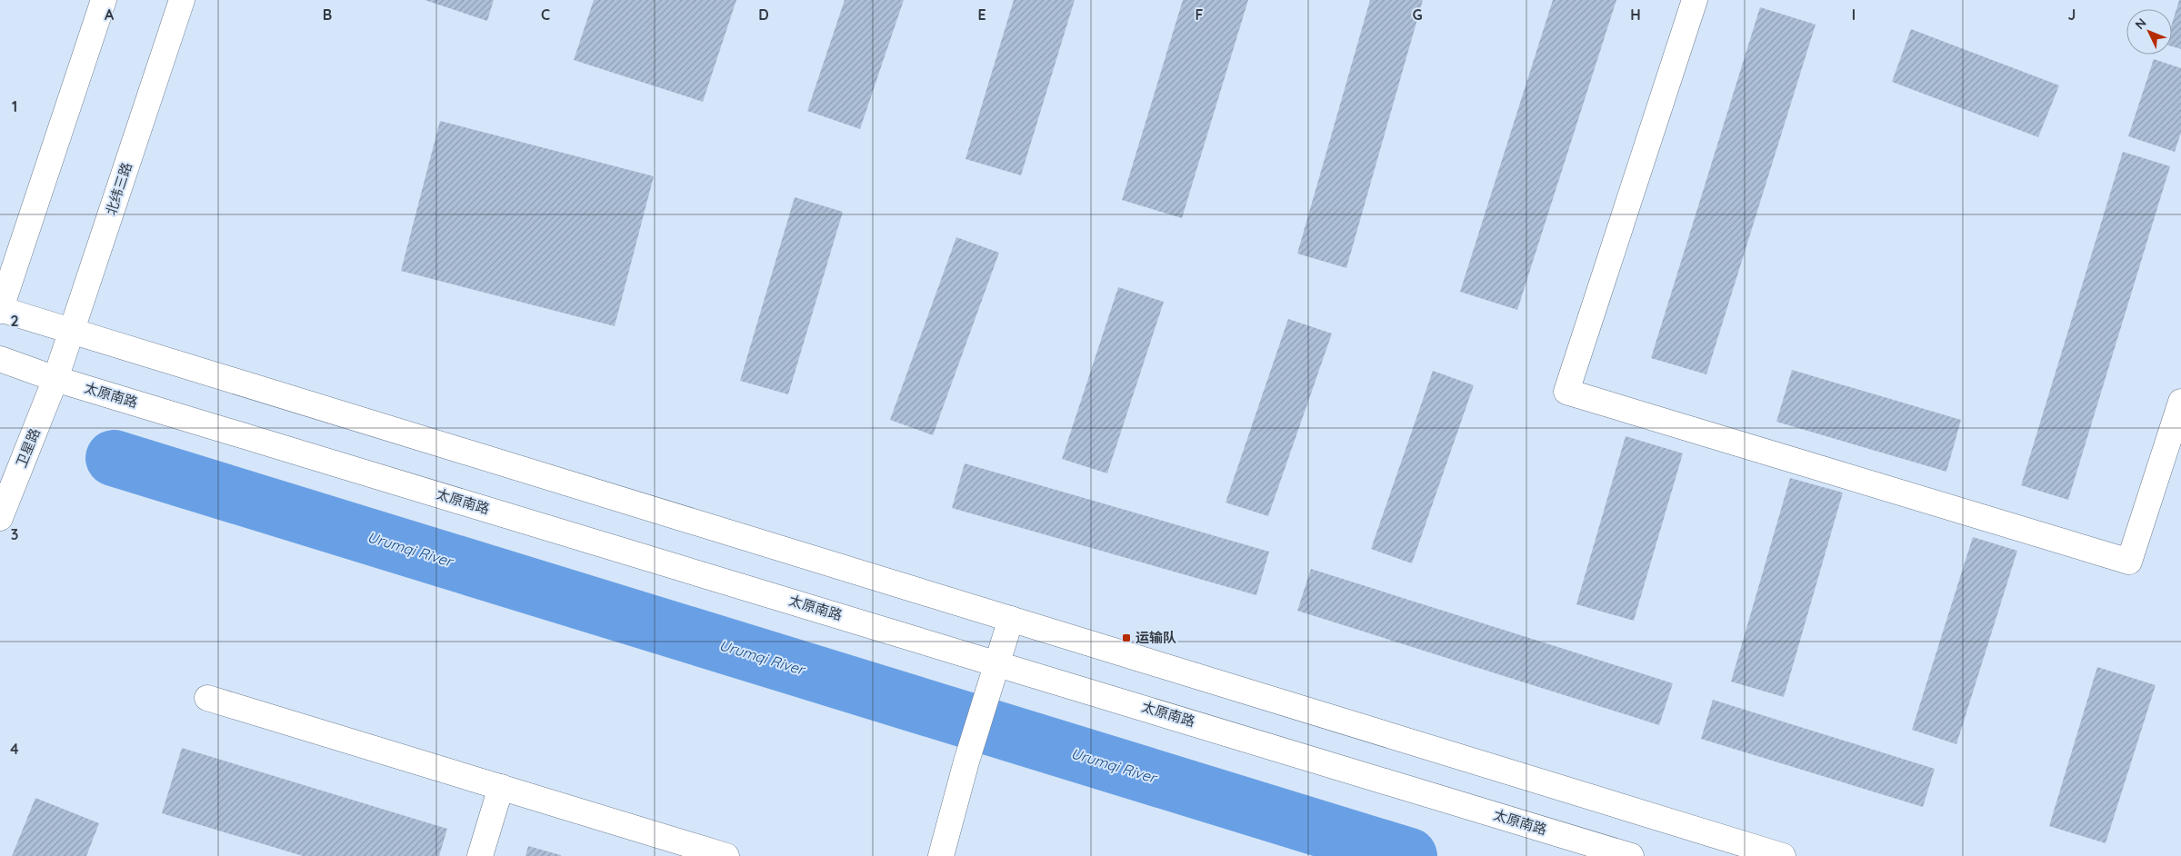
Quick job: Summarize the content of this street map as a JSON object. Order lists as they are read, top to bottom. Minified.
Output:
{"streets":{"main road":["北纬三路","太原南路","卫星路"]},"crossings":[["北纬三路","太原南路"],["北纬三路","卫星路"],["太原南路","卫星路"]],"water":["Urumqi River"],"places":{"transit":["运输队"]},"north":"top left","grid":{"columns":["A","B","C","D","E","F","G","H","I","J"],"rows":["1","2","3","4"]}}
